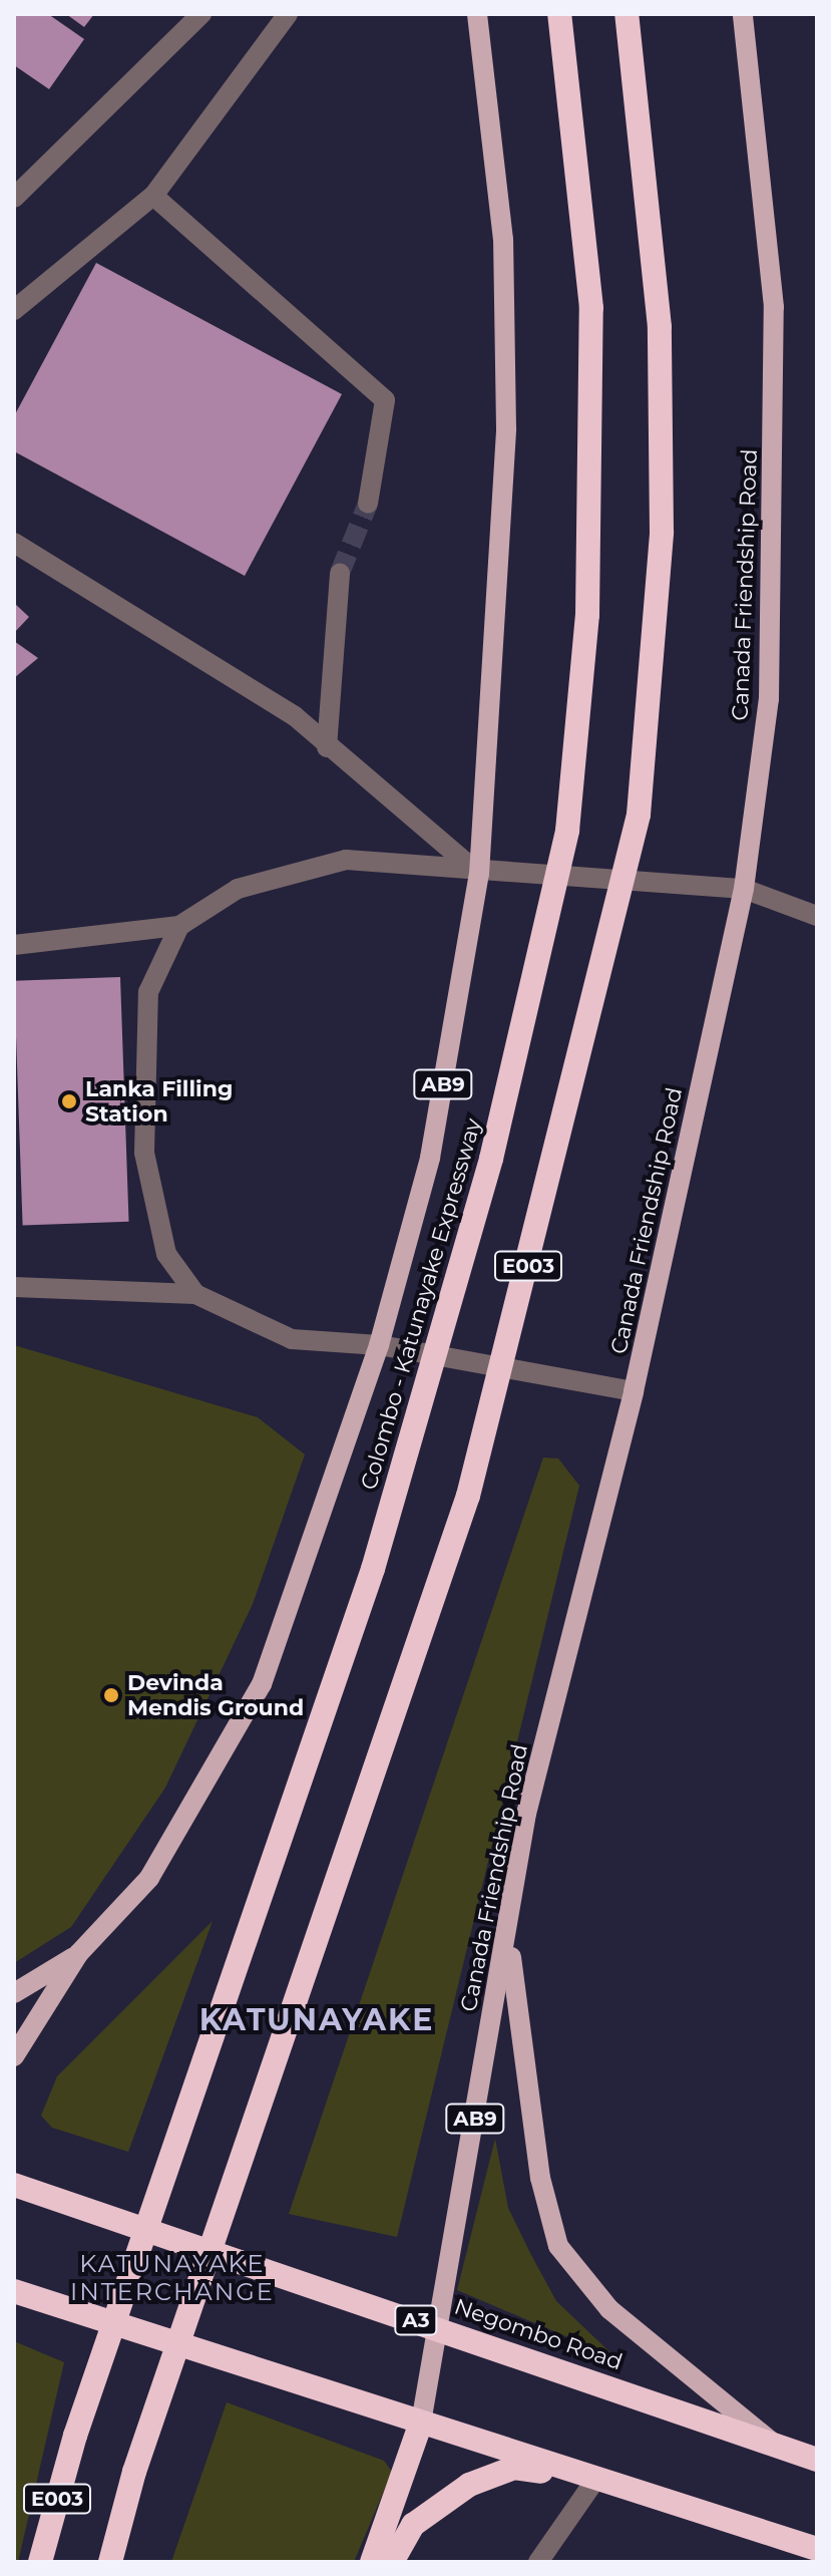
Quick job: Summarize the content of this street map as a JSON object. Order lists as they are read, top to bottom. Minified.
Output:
{"streets":{"highway":["E003","Colombo - Katunayake Expressway","A3","Negombo Road"],"main road":["Canada Friendship Road","AB9"]},"crossings":[["Canada Friendship Road","Negombo Road"]],"districts":["KATUNAYAKE","KATUNAYAKE INTERCHANGE"],"places":["Lanka Filling Station","Devinda Mendis Ground"]}
